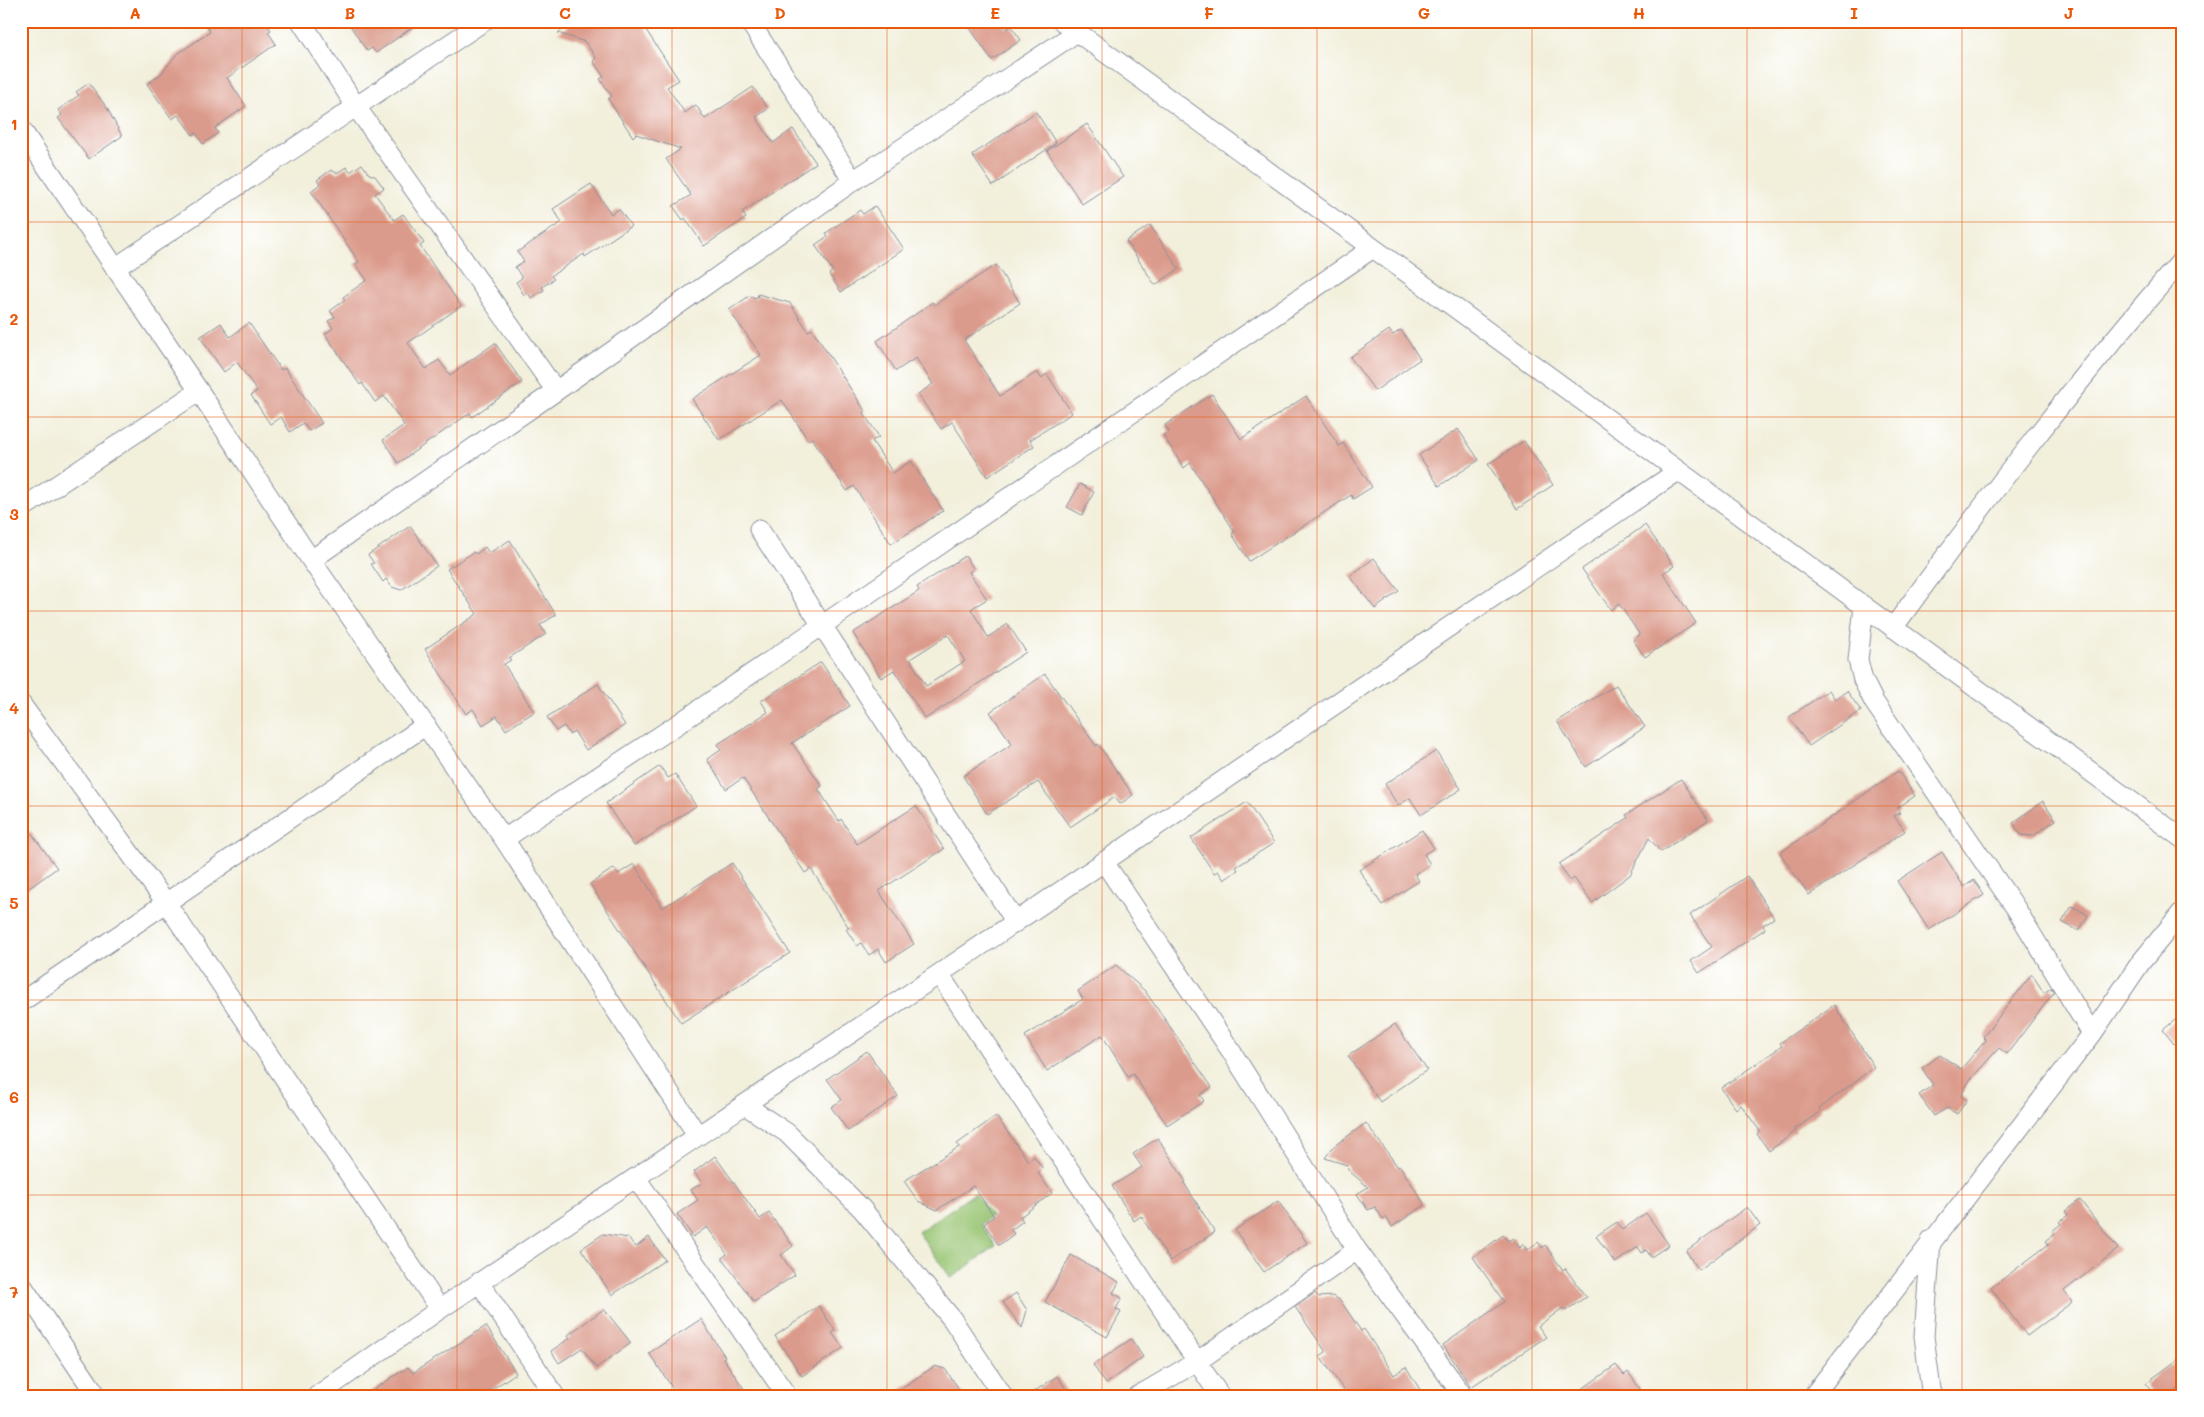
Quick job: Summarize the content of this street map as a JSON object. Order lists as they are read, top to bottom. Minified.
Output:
{"grid":{"columns":["A","B","C","D","E","F","G","H","I","J"],"rows":["1","2","3","4","5","6","7"]}}
